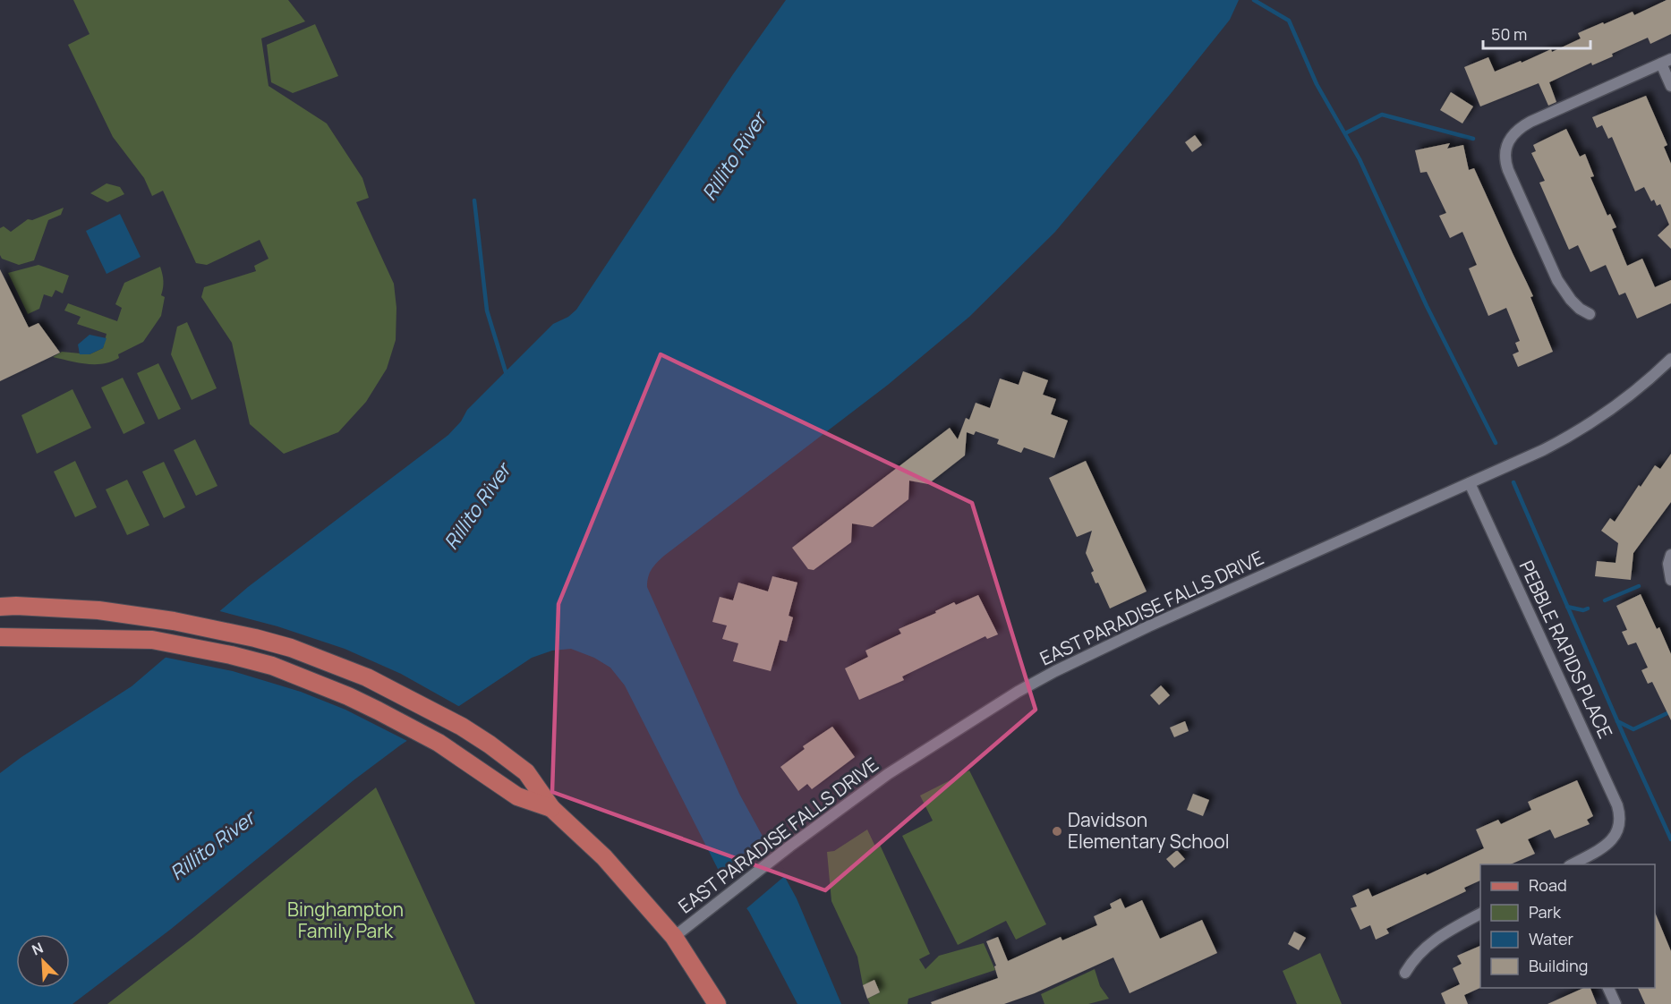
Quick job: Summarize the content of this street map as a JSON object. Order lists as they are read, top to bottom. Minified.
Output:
{"streets":{"street":["EAST PARADISE FALLS DRIVE","PEBBLE RAPIDS PLACE"]},"crossings":[["EAST PARADISE FALLS DRIVE","PEBBLE RAPIDS PLACE"]],"water":["Rillito River"],"parks":["Binghampton Family Park"],"places":["Davidson Elementary School"],"legend":["Road","Park","Water","Building"],"scale_bar":"50 m","north":"top left"}
